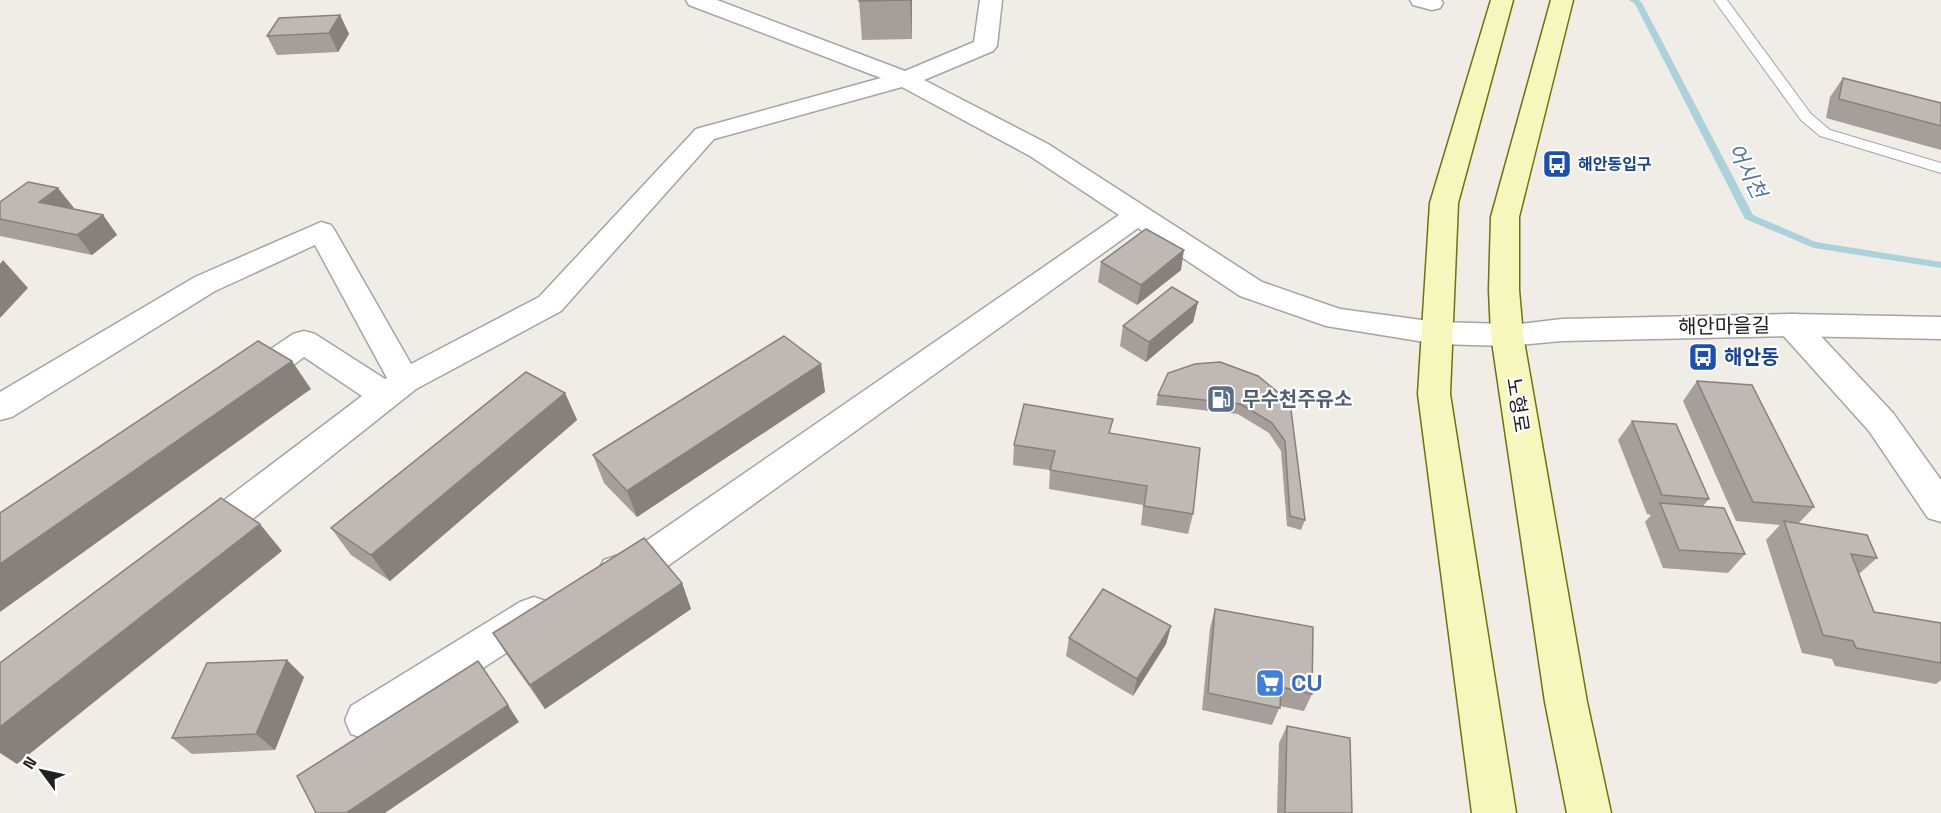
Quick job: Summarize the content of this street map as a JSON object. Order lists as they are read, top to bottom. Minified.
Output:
{"streets":{"main road":["노형로"],"street":["해안마을길"]},"crossings":[["해안마을길","노형로"]],"water":["어시천"],"places":{"bus stop":["해안동입구","해안동"],"fuel station":["무수천주유소"],"supermarket":["CU"]},"north":"top left"}
